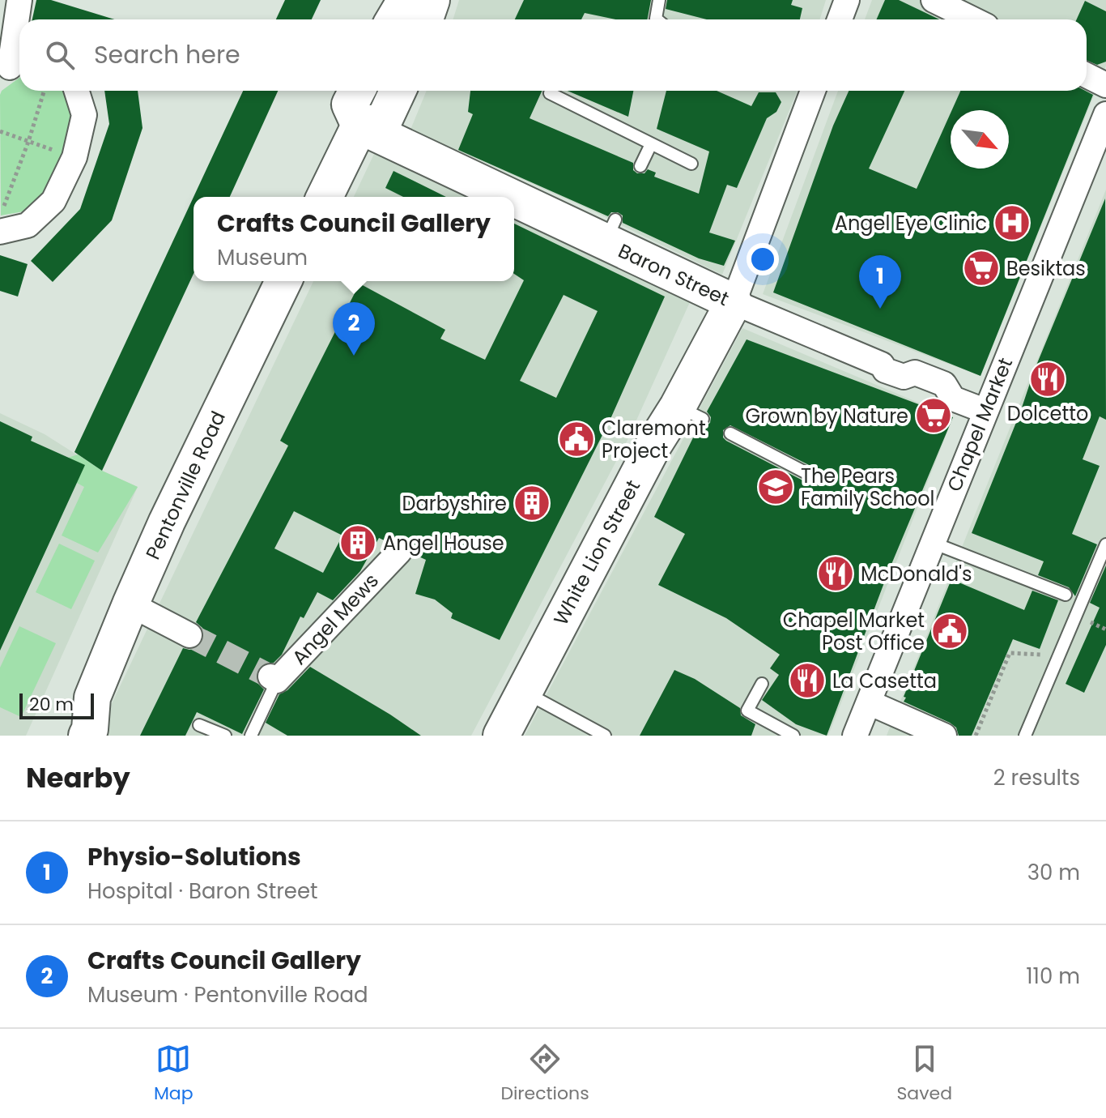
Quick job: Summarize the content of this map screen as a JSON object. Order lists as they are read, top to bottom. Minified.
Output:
{"streets":{"highway":["Baron Street","Pentonville Road","White Lion Street"],"street":["Chapel Market","Angel Mews"]},"crossings":[["Baron Street","Chapel Market"],["Baron Street","White Lion Street"]],"places":{"hospital":["Angel Eye Clinic"],"supermarket":["Besiktas","Grown by Nature"],"restaurant":["Dolcetto","McDonald's","La Casetta"],"public building":["Claremont Project","Chapel Market Post Office"],"school or university":["The Pears Family School"],"building":["Darbyshire","Angel House"]},"scale_bar":"20 m","north":"bottom right","page":{"search":"Search here","popup":["Crafts Council Gallery","Museum"],"pins":["1","2"],"scale":"20 m","heading":["Nearby","2 results"],"list":[{"mark":"1","name":"Physio-Solutions","note":"Hospital · Baron Street","value":"30 m"},{"mark":"2","name":"Crafts Council Gallery","note":"Museum · Pentonville Road","value":"110 m"}],"nav":["Map","Directions","Saved"]}}
